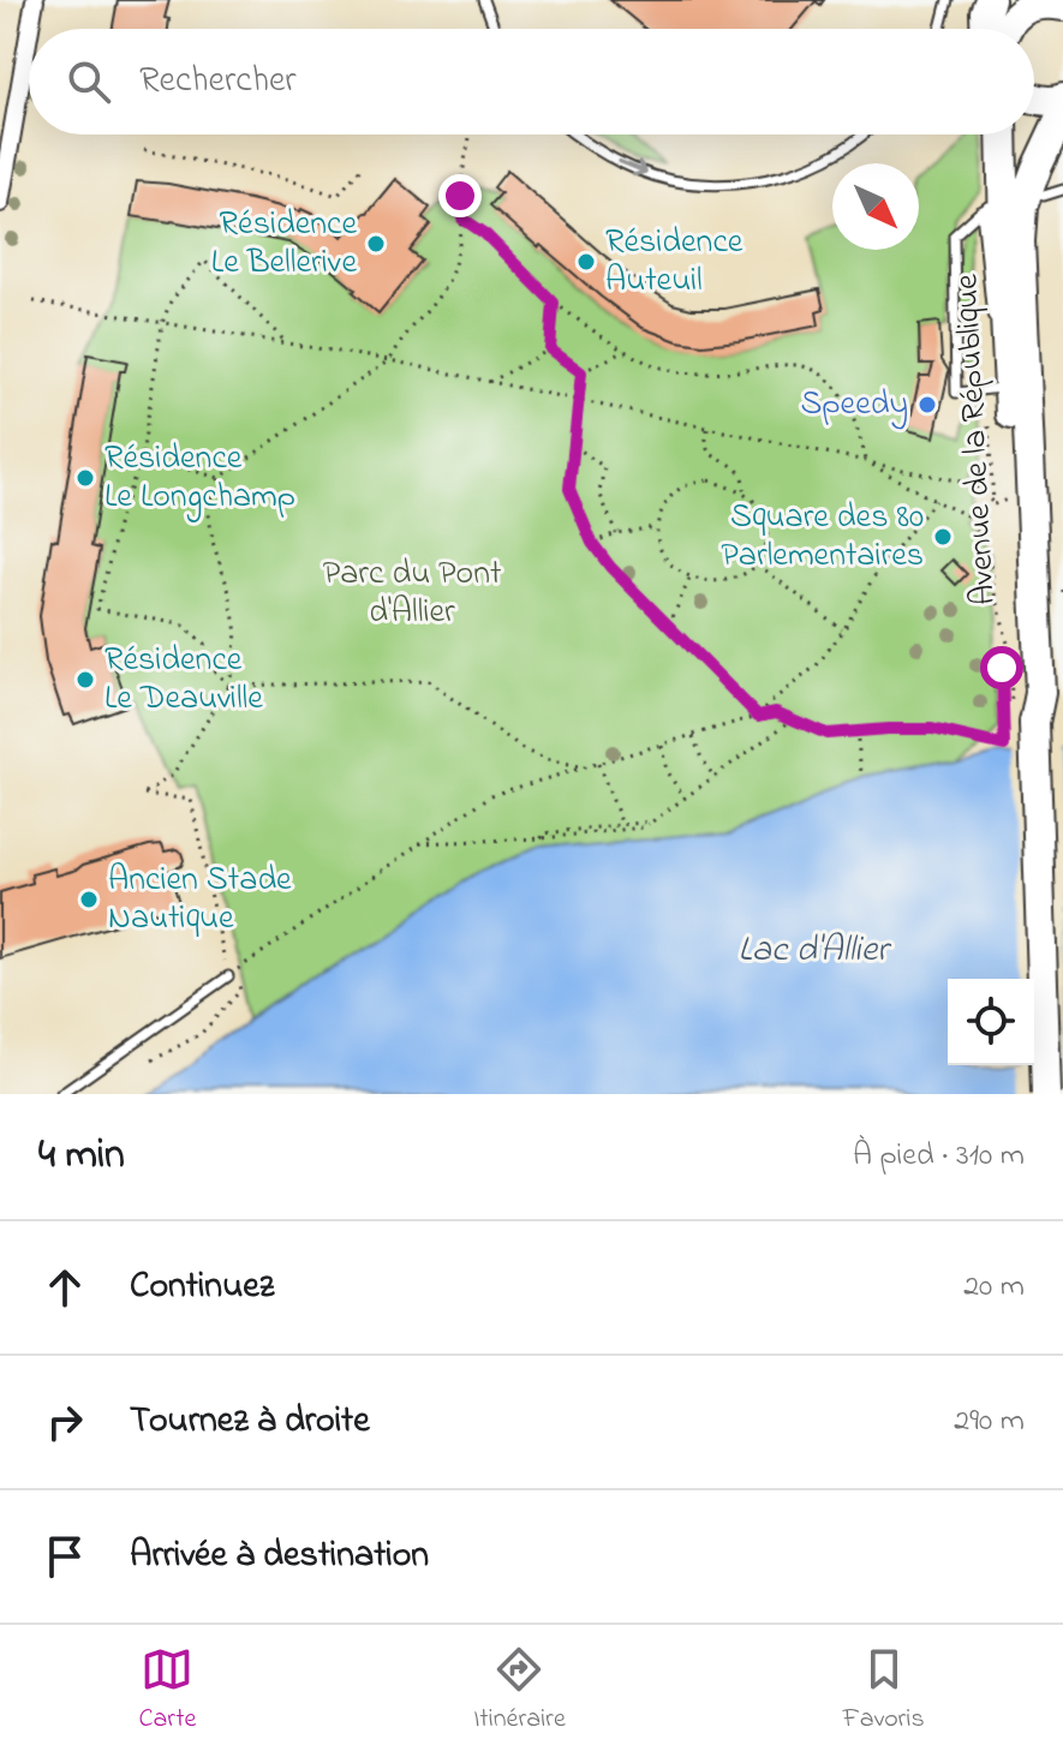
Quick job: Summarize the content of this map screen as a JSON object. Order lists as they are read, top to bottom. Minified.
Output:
{"streets":{"main road":["Avenue de la République"]},"water":["Lac d'Allier"],"parks":["Parc du Pont d'Allier"],"places":["Résidence Le Bellerive","Résidence Auteuil","Speedy","Résidence Le Longchamp","Square des 80 Parlementaires","Résidence Le Deauville","Ancien Stade Nautique"],"north":"bottom right","page":{"search":"Rechercher","heading":["4 min","À pied · 310 m"],"list":[["Continuez","20 m"],["Tournez à droite","290 m"],"Arrivée à destination"],"nav":["Carte","Itinéraire","Favoris"]}}
